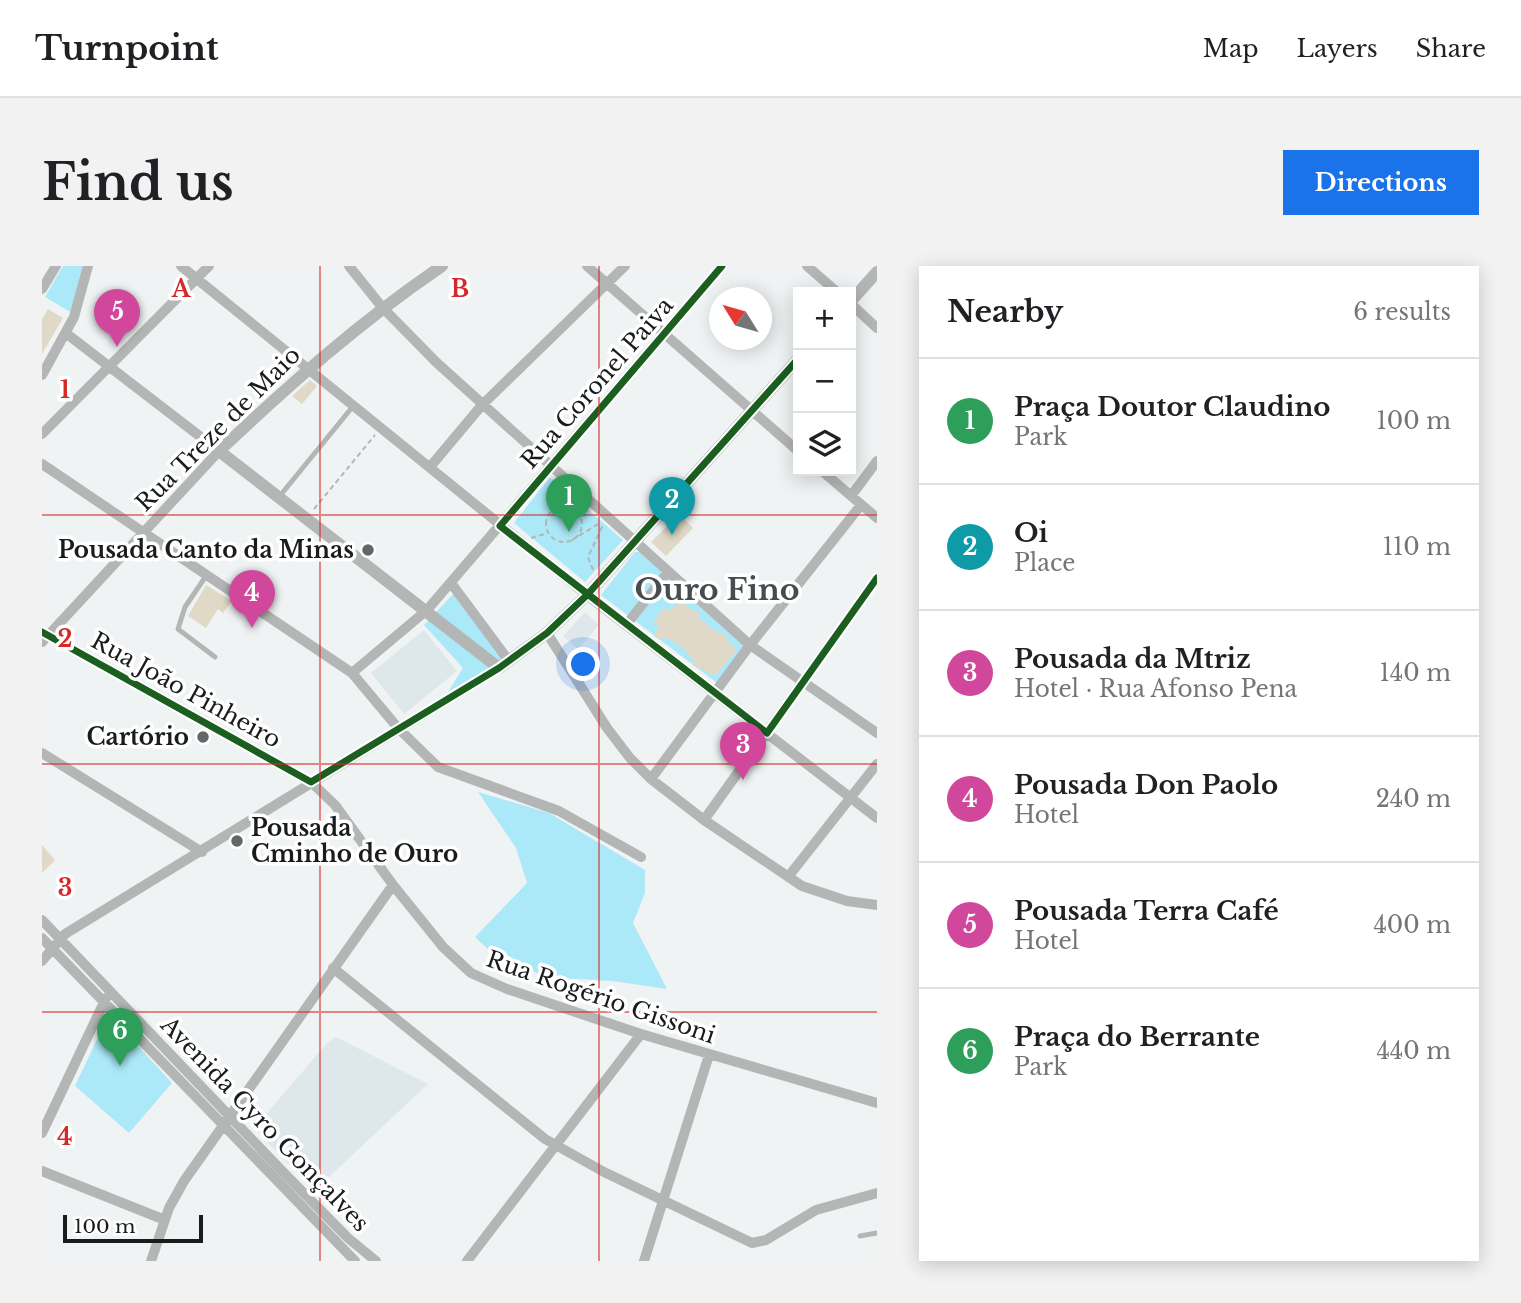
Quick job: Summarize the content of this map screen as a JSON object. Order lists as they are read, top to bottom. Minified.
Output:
{"streets":{"street":["Rua Coronel Paiva","Rua Treze de Maio","Rua João Pinheiro","Rua Rogério Gissoni","Avenida Cyro Gonçalves"]},"crossings":[["Rua Treze de Maio","Rua João Pinheiro"],["Rua João Pinheiro","Rua Rogério Gissoni"]],"districts":["Ouro Fino"],"places":["Pousada Canto da Minas","Cartório","Pousada Cminho de Ouro"],"scale_bar":"100 m","north":"top left","page":{"header":"Turnpoint","nav":["Map","Layers","Share"],"buttons":"Directions","title":"Find us","heading":["Nearby","6 results"],"map_buttons":["+","−"],"pins":["5","1","2","4","3","6"],"list":[{"mark":"1","name":"Praça Doutor Claudino","note":"Park","value":"100 m"},{"mark":"2","name":"Oi","note":"Place","value":"110 m"},{"mark":"3","name":"Pousada da Mtriz","note":"Hotel · Rua Afonso Pena","value":"140 m"},{"mark":"4","name":"Pousada Don Paolo","note":"Hotel","value":"240 m"},{"mark":"5","name":"Pousada Terra Café","note":"Hotel","value":"400 m"},{"mark":"6","name":"Praça do Berrante","note":"Park","value":"440 m"}],"scale":"100 m"},"grid":{"columns":["A","B"],"rows":["1","2","3","4"]}}
